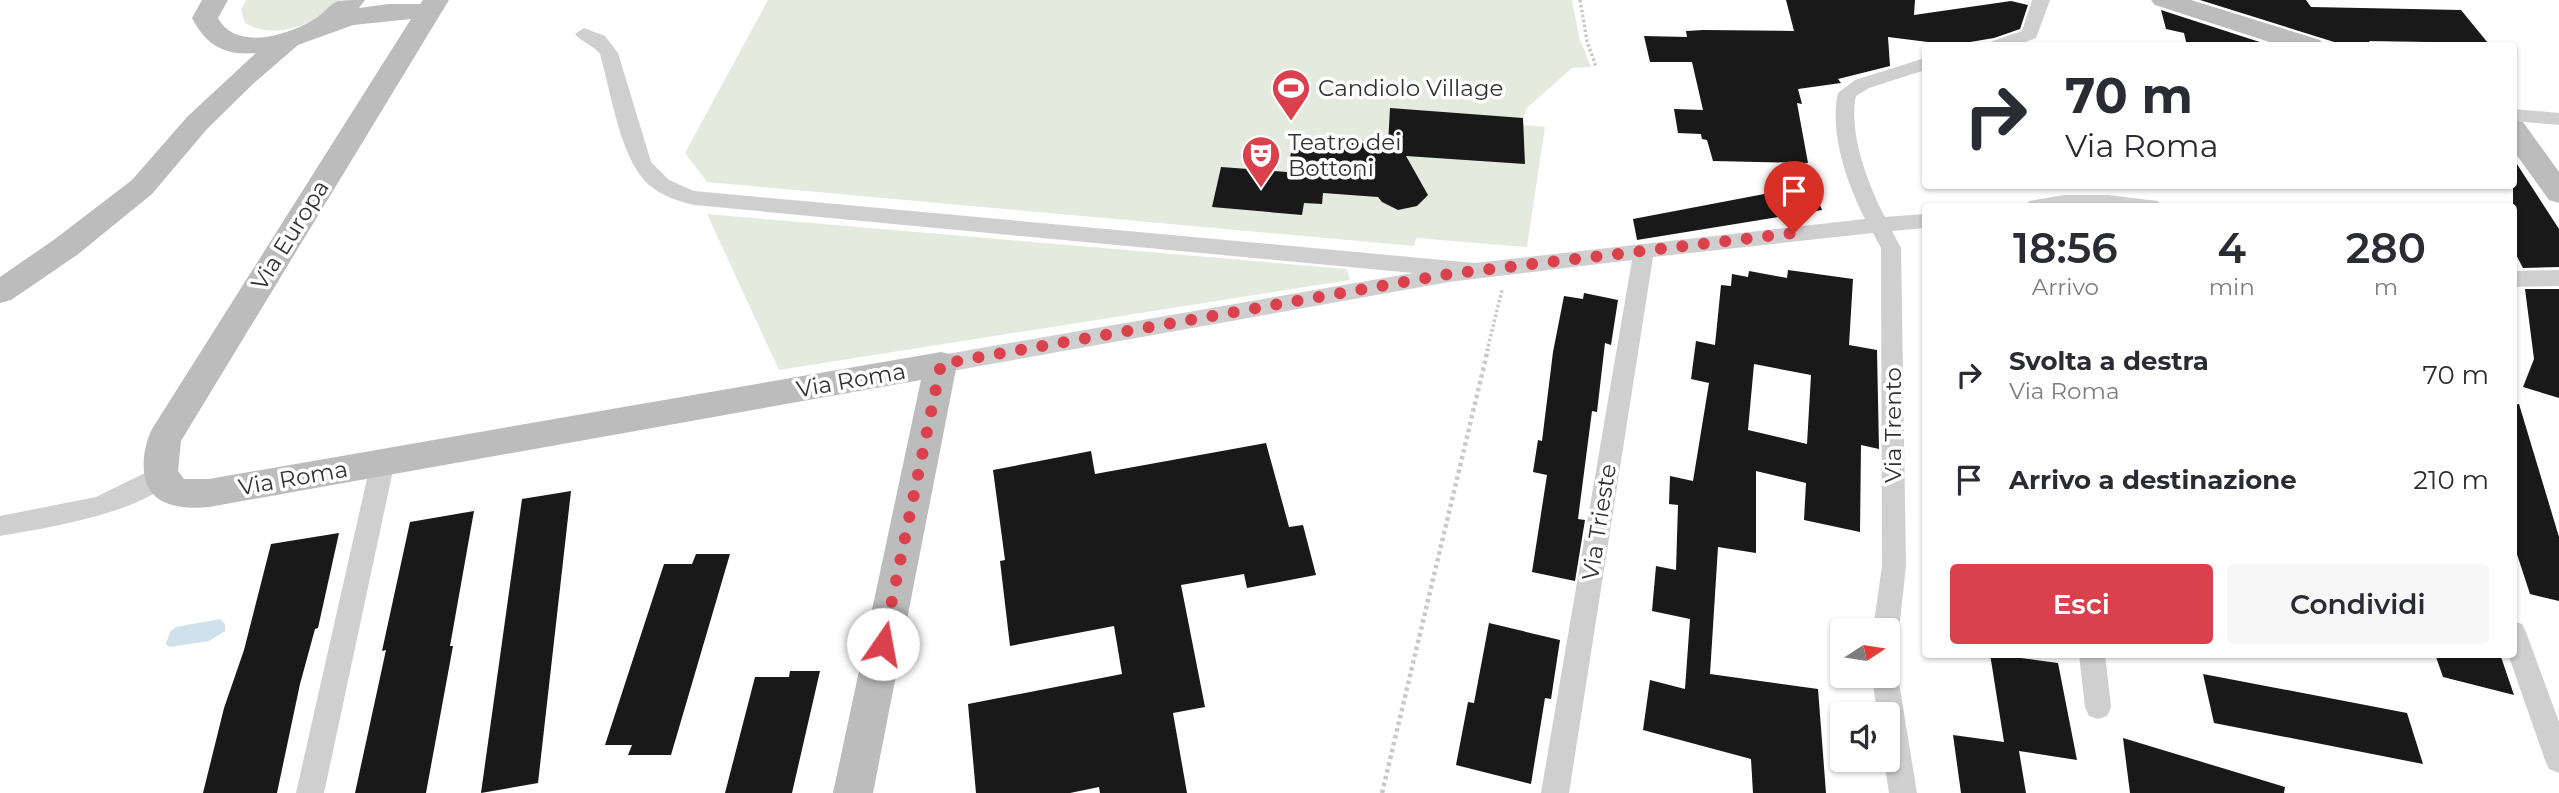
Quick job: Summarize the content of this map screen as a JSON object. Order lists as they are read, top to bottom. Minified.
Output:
{"streets":{"street":["Via Europa","Via Roma","Via Trento","Via Trieste"]},"crossings":[["Via Europa","Via Roma"],["Via Roma","Via Trento"],["Via Roma","Via Trieste"]],"places":{"sports":["Candiolo Village"],"theatre":["Teatro dei Bottoni"]},"north":"right","page":{"turn":["70 m","Via Roma"],"eta":["18:56","Arrivo","4","min","280","m"],"list":[{"name":"Svolta a destra","note":"Via Roma","value":"70 m"},{"name":"Arrivo a destinazione","value":"210 m"}],"buttons":["Esci","Condividi"]}}
